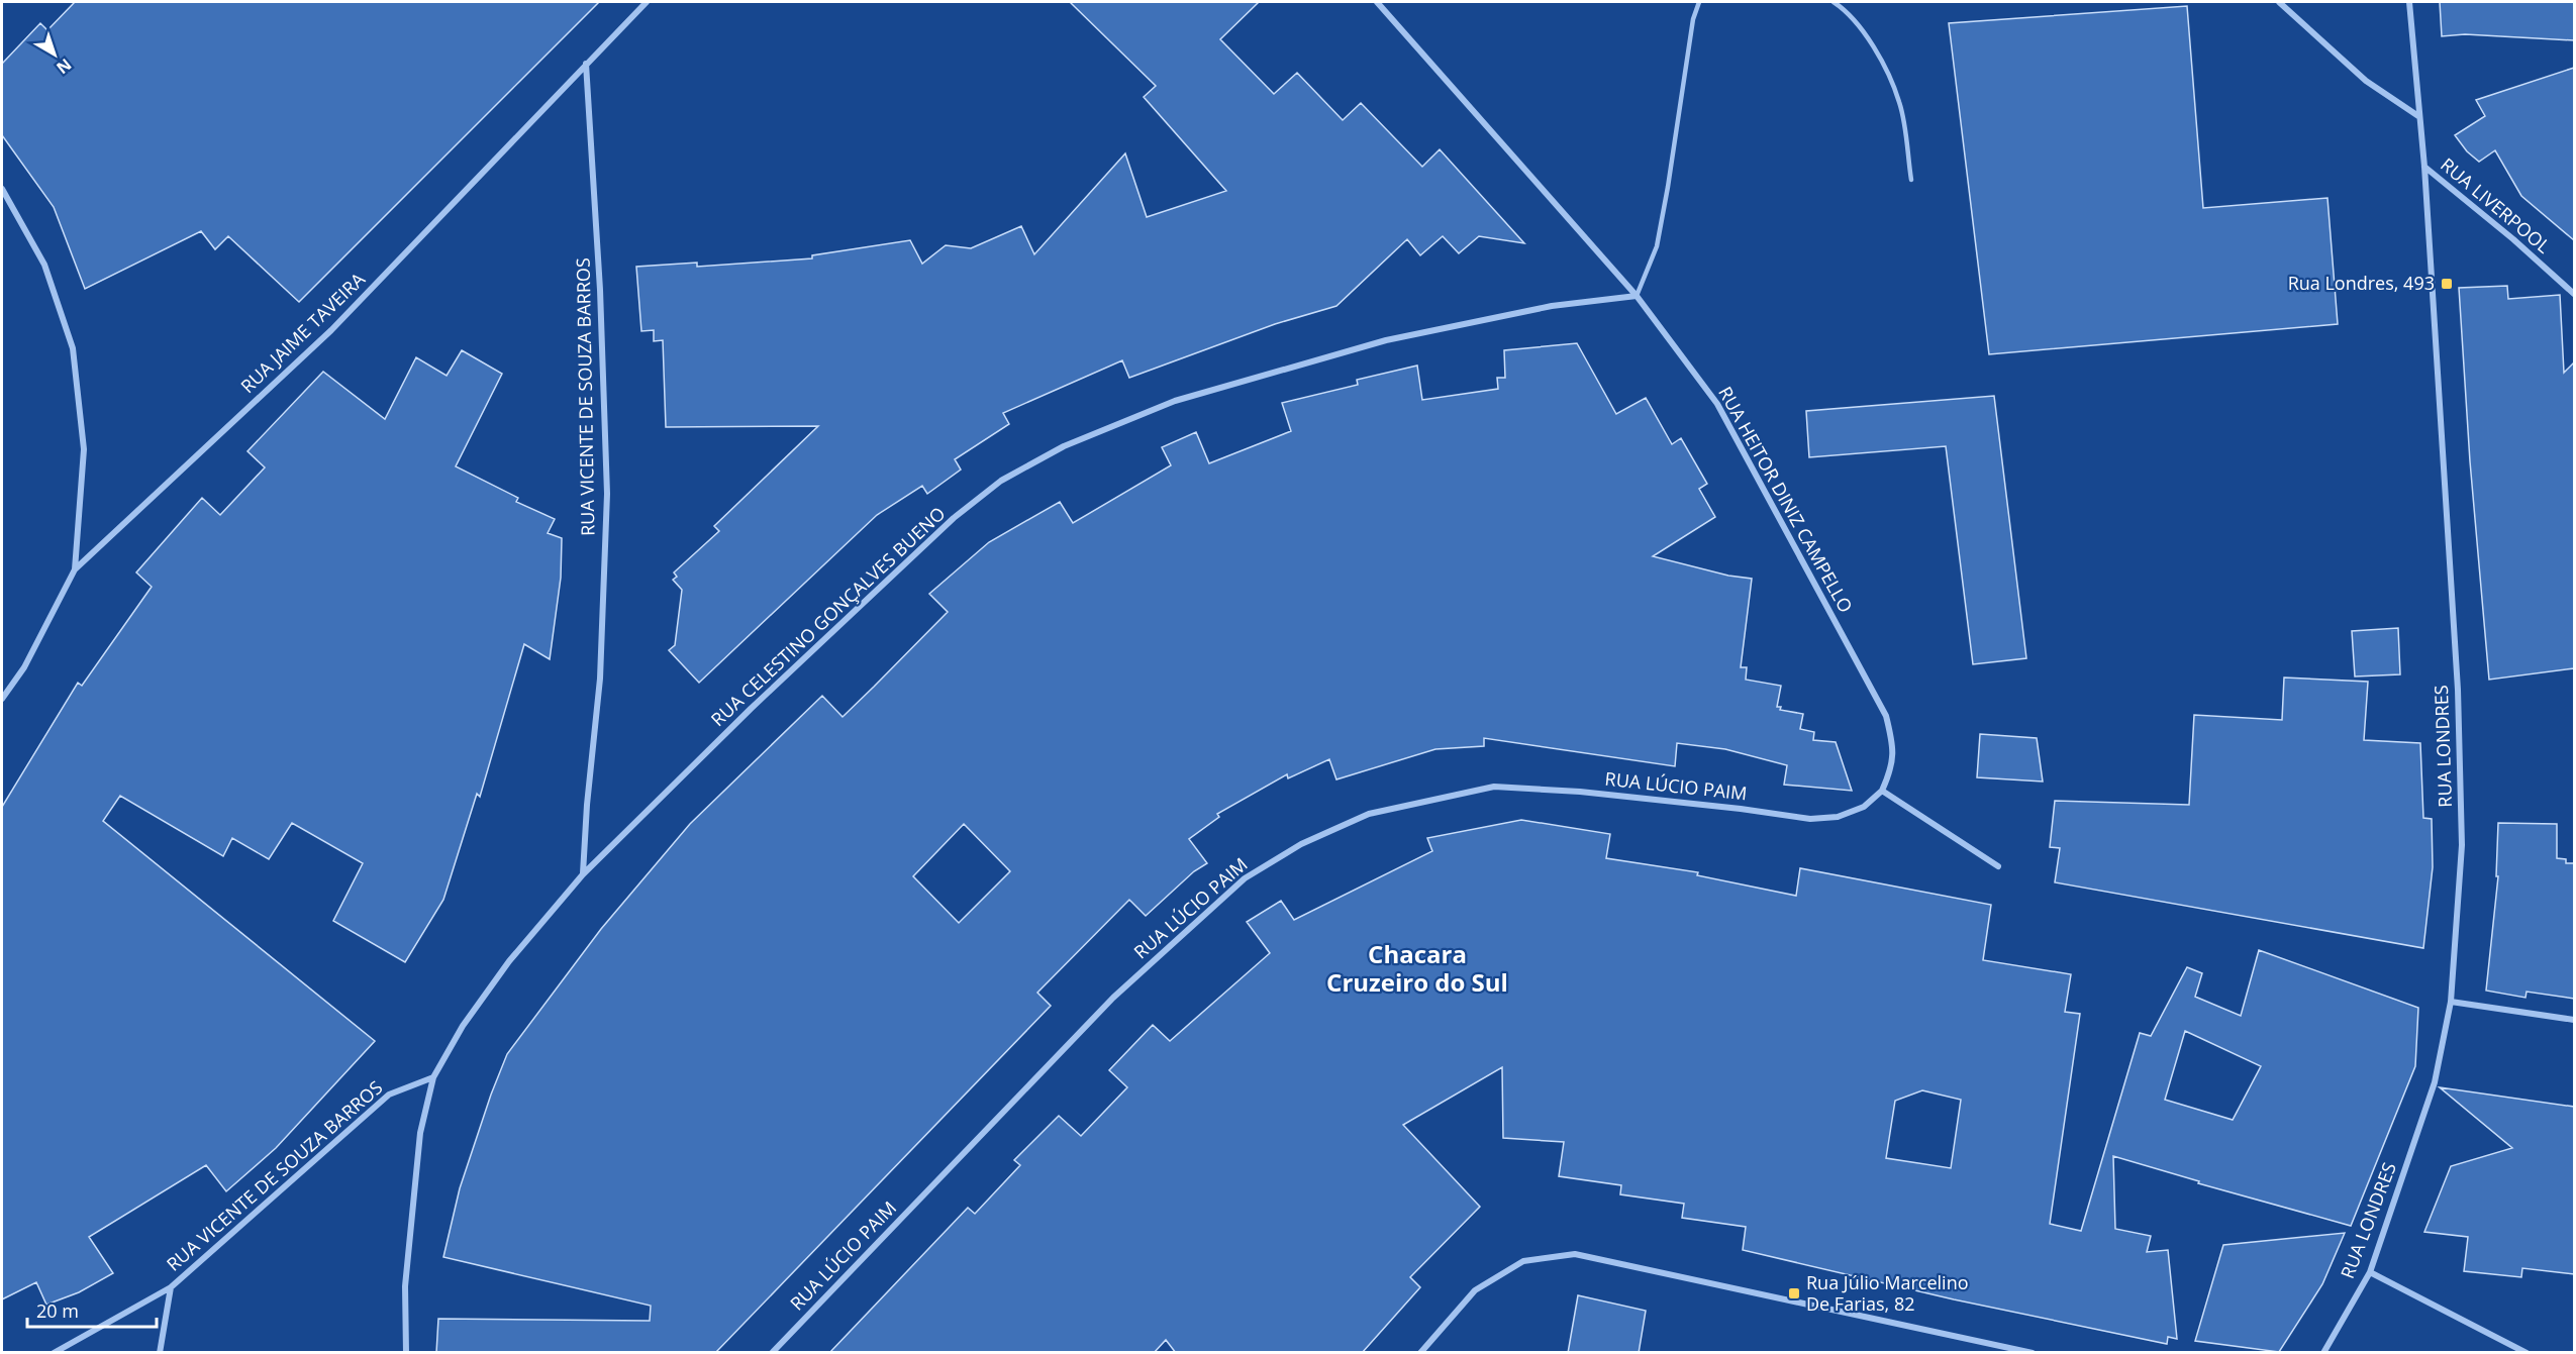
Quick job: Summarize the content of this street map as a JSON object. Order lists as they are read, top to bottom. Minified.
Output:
{"streets":{"street":["RUA LIVERPOOL","RUA JAIME TAVEIRA","RUA VICENTE DE SOUZA BARROS","RUA HEITOR DINIZ CAMPELLO","RUA CELESTINO GONÇALVES BUENO","RUA LONDRES","RUA LÚCIO PAIM"]},"crossings":[["RUA LIVERPOOL","RUA LONDRES"],["RUA JAIME TAVEIRA","RUA VICENTE DE SOUZA BARROS"],["RUA VICENTE DE SOUZA BARROS","RUA CELESTINO GONÇALVES BUENO"],["RUA HEITOR DINIZ CAMPELLO","RUA CELESTINO GONÇALVES BUENO"],["RUA HEITOR DINIZ CAMPELLO","RUA LÚCIO PAIM"]],"districts":["Chacara Cruzeiro do Sul"],"places":{"transit":["Rua Londres, 493","Rua Júlio Marcelino De Farias, 82"]},"scale_bar":"20 m","north":"bottom right"}
